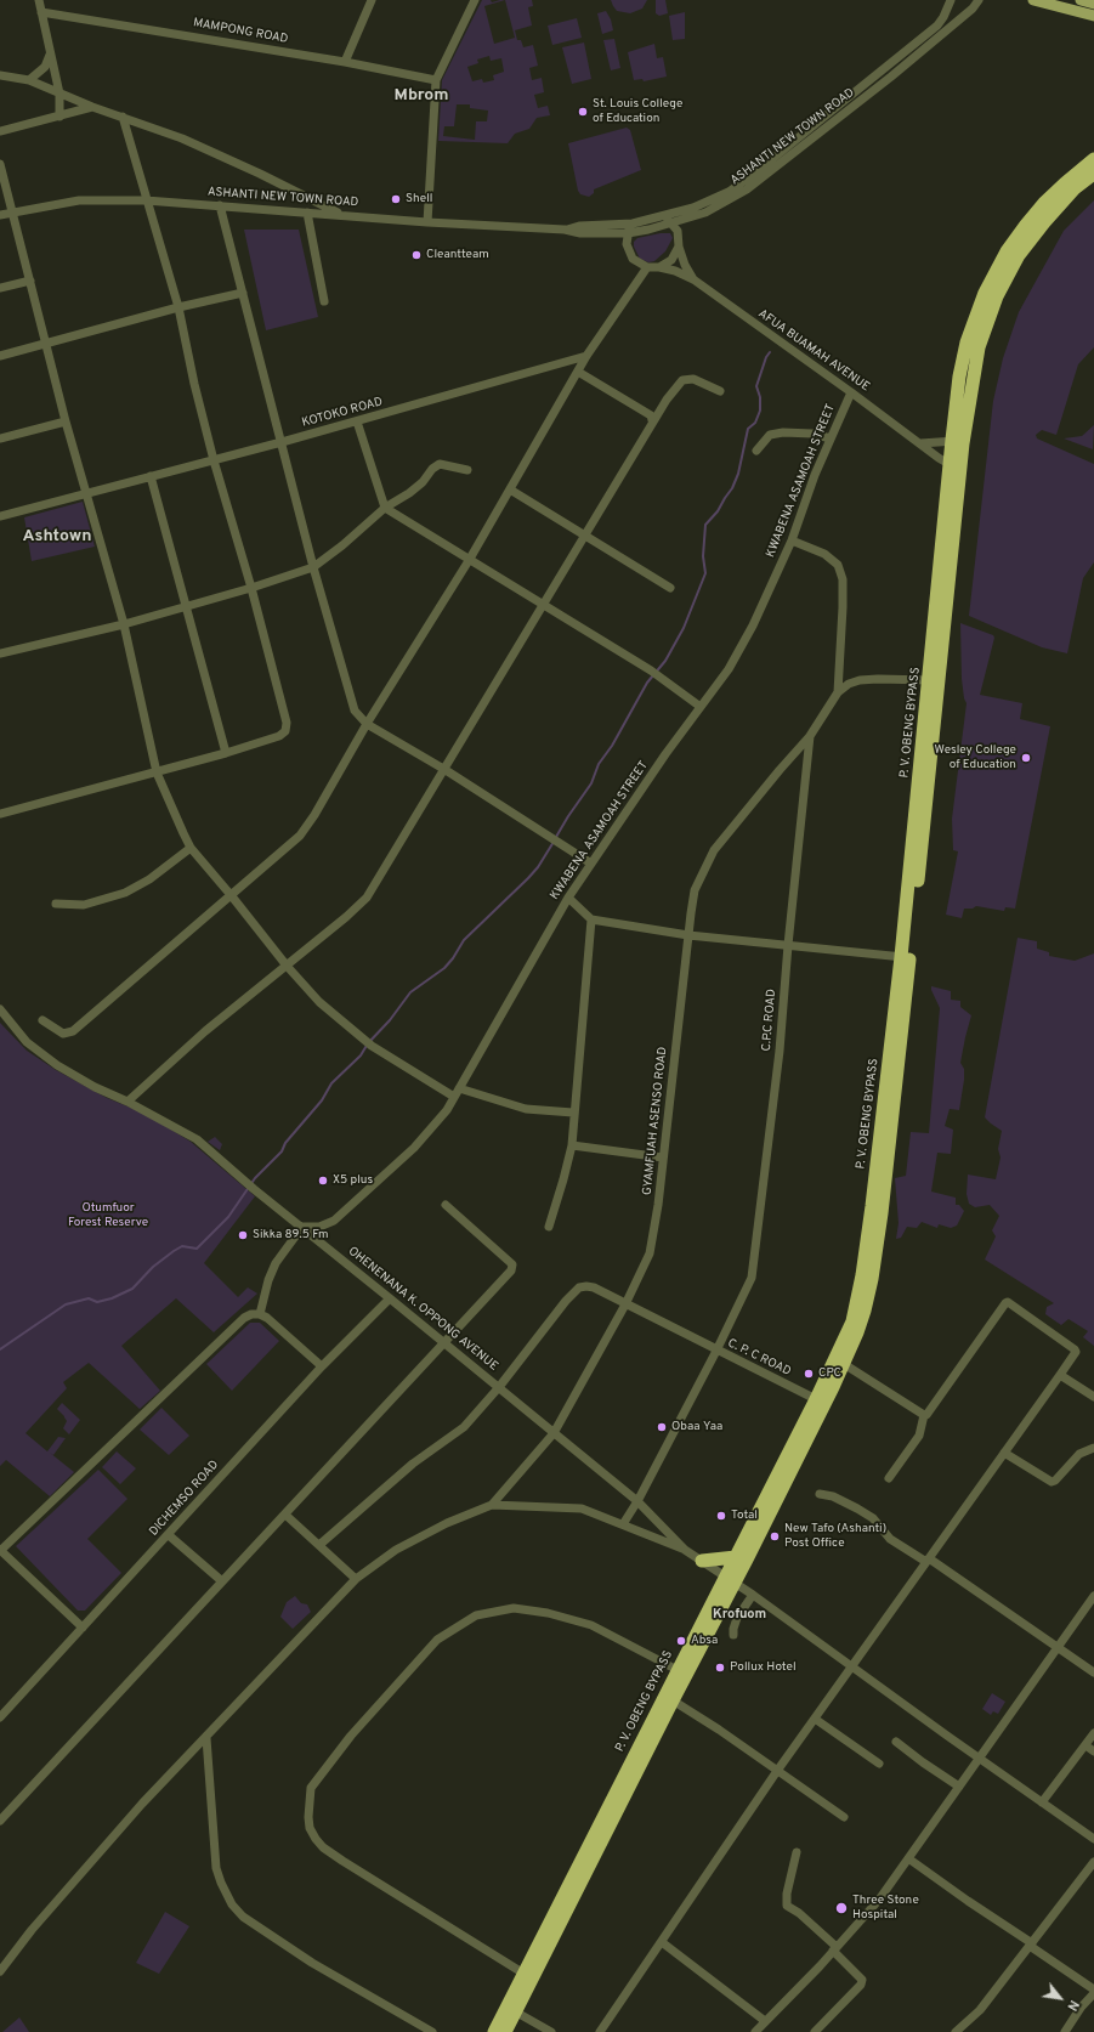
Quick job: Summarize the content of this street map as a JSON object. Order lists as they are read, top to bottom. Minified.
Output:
{"streets":{"highway":["P. V. OBENG BYPASS"],"street":["MAMPONG ROAD","ASHANTI NEW TOWN ROAD","AFUA BUAMAH AVENUE","KOTOKO ROAD","KWABENA ASAMOAH STREET","C.P.C ROAD","GYAMFUAH ASENSO ROAD","OHENENANA K. OPPONG AVENUE","C. P. C ROAD","DICHEMSO ROAD"]},"crossings":[["ASHANTI NEW TOWN ROAD","AFUA BUAMAH AVENUE"],["AFUA BUAMAH AVENUE","KWABENA ASAMOAH STREET"],["AFUA BUAMAH AVENUE","P. V. OBENG BYPASS"],["KWABENA ASAMOAH STREET","OHENENANA K. OPPONG AVENUE"],["P. V. OBENG BYPASS","OHENENANA K. OPPONG AVENUE"],["P. V. OBENG BYPASS","C. P. C ROAD"],["C.P.C ROAD","OHENENANA K. OPPONG AVENUE"],["C.P.C ROAD","C. P. C ROAD"],["GYAMFUAH ASENSO ROAD","OHENENANA K. OPPONG AVENUE"],["GYAMFUAH ASENSO ROAD","C. P. C ROAD"],["OHENENANA K. OPPONG AVENUE","C. P. C ROAD"],["OHENENANA K. OPPONG AVENUE","DICHEMSO ROAD"]],"districts":["Mbrom","Ashtown","Krofuom"],"parks":["Otumfuor Forest Reserve"],"places":["St. Louis College of Education","Shell","Cleantteam","Wesley College of Education","X5 plus","Sikka 89.5 Fm","CPC","Obaa Yaa","Total","New Tafo (Ashanti) Post Office","Absa","Pollux Hotel","Three Stone Hospital"],"north":"bottom right"}
